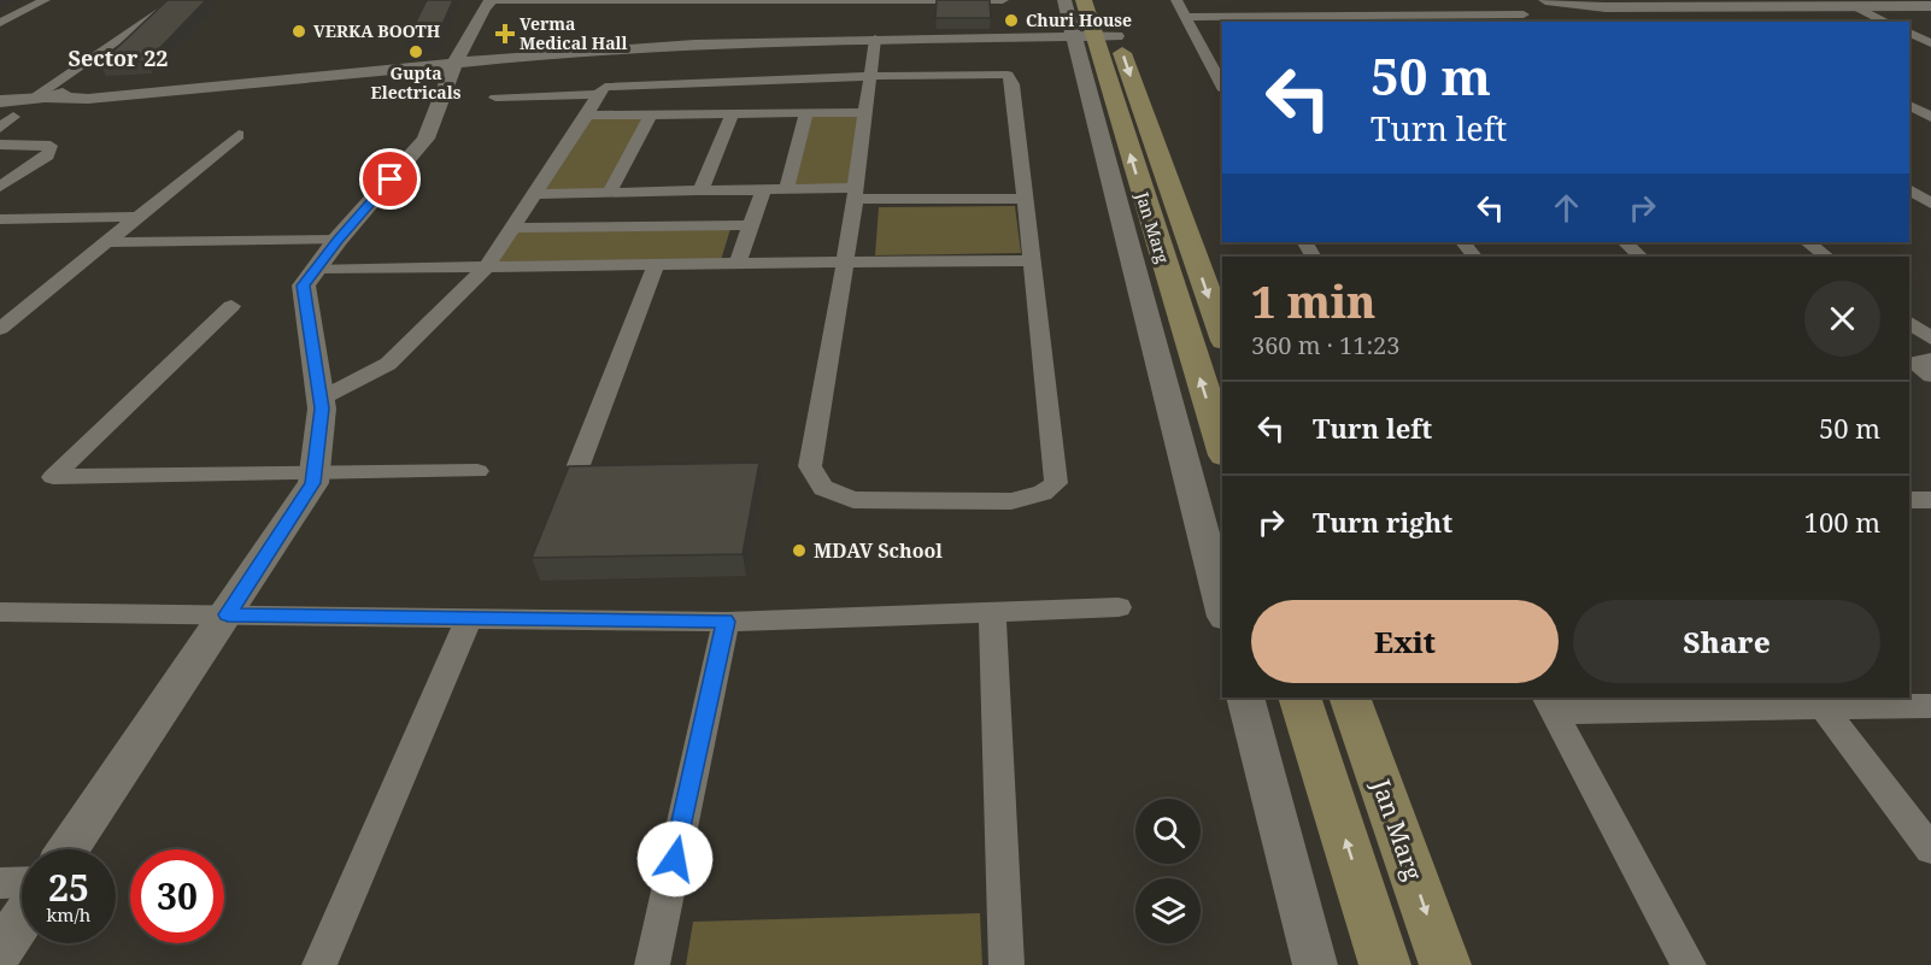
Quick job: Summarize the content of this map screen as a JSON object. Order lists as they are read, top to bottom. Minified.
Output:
{"streets":{"main road":["Jan Marg"]},"districts":["Sector 22"],"places":{"other":["Churi House","VERKA BOOTH","Gupta Electricals","MDAV School"],"health":["Verma Medical Hall"]},"page":{"turn":["50 m","Turn left"],"heading":["1 min","360 m · 11:23"],"list":[{"name":"Turn left","value":"50 m"},{"name":"Turn right","value":"100 m"}],"buttons":["Exit","Share"],"speed":"25 km/h","limit":"30"}}
